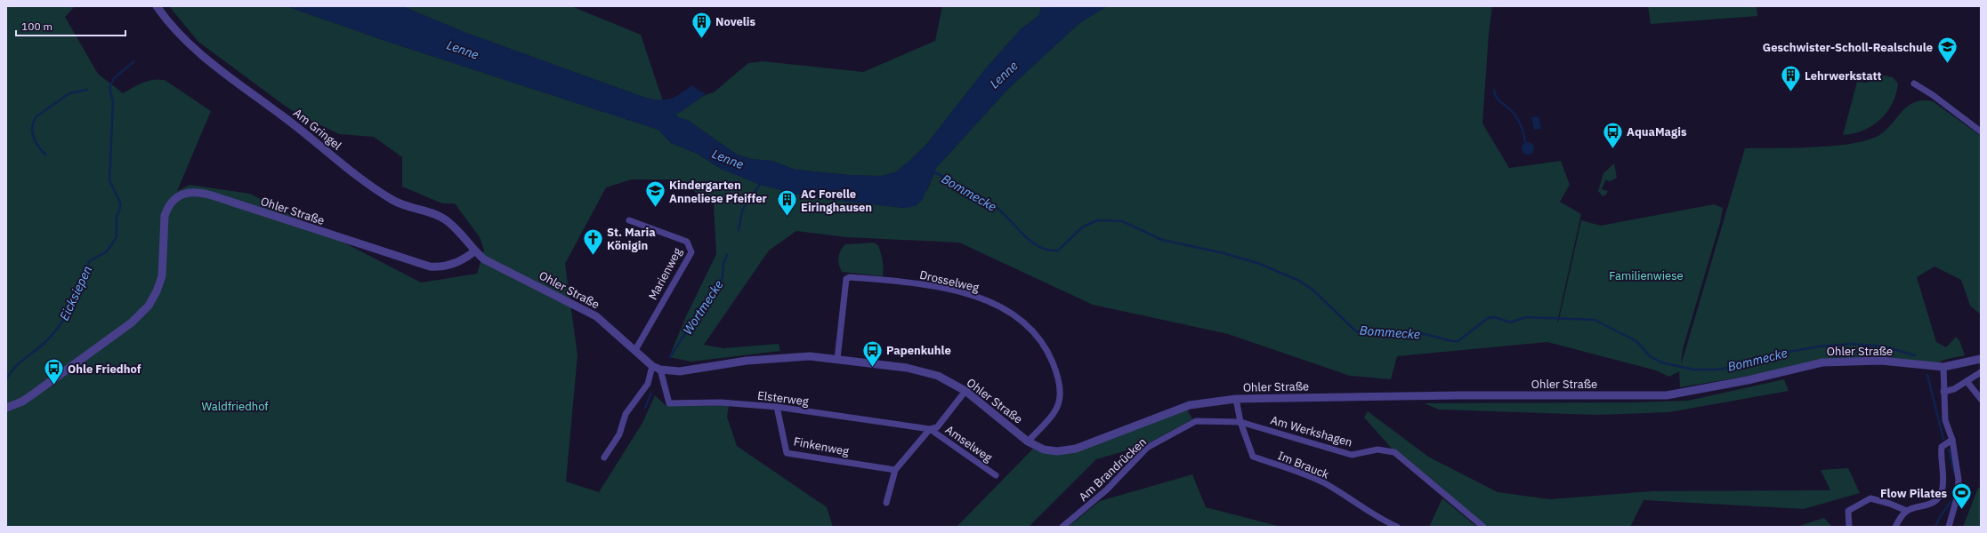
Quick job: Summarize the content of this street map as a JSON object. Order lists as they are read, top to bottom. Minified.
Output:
{"streets":{"street":["Am Gringel","Ohler Straße","Marienweg","Drosselweg","Elsterweg","Am Werkshagen","Amselweg","Finkenweg","Im Brauck","Am Brandrücken"]},"crossings":[["Am Gringel","Ohler Straße"],["Ohler Straße","Marienweg"],["Ohler Straße","Drosselweg"],["Ohler Straße","Elsterweg"],["Ohler Straße","Amselweg"],["Ohler Straße","Im Brauck"],["Elsterweg","Amselweg"],["Elsterweg","Finkenweg"],["Am Werkshagen","Im Brauck"],["Am Werkshagen","Am Brandrücken"],["Amselweg","Finkenweg"],["Im Brauck","Am Brandrücken"]],"water":["Lenne","Bommecke","Eicksiepen","Wortmecke"],"parks":["Familienwiese","Waldfriedhof"],"places":{"building":["Novelis","Lehrwerkstatt","AC Forelle Eiringhausen"],"school or university":["Geschwister-Scholl-Realschule","Kindergarten Anneliese Pfeiffer"],"bus stop":["AquaMagis","Papenkuhle","Ohle Friedhof"],"church":["St. Maria Königin"],"sports":["Flow Pilates"]},"scale_bar":"100 m"}
